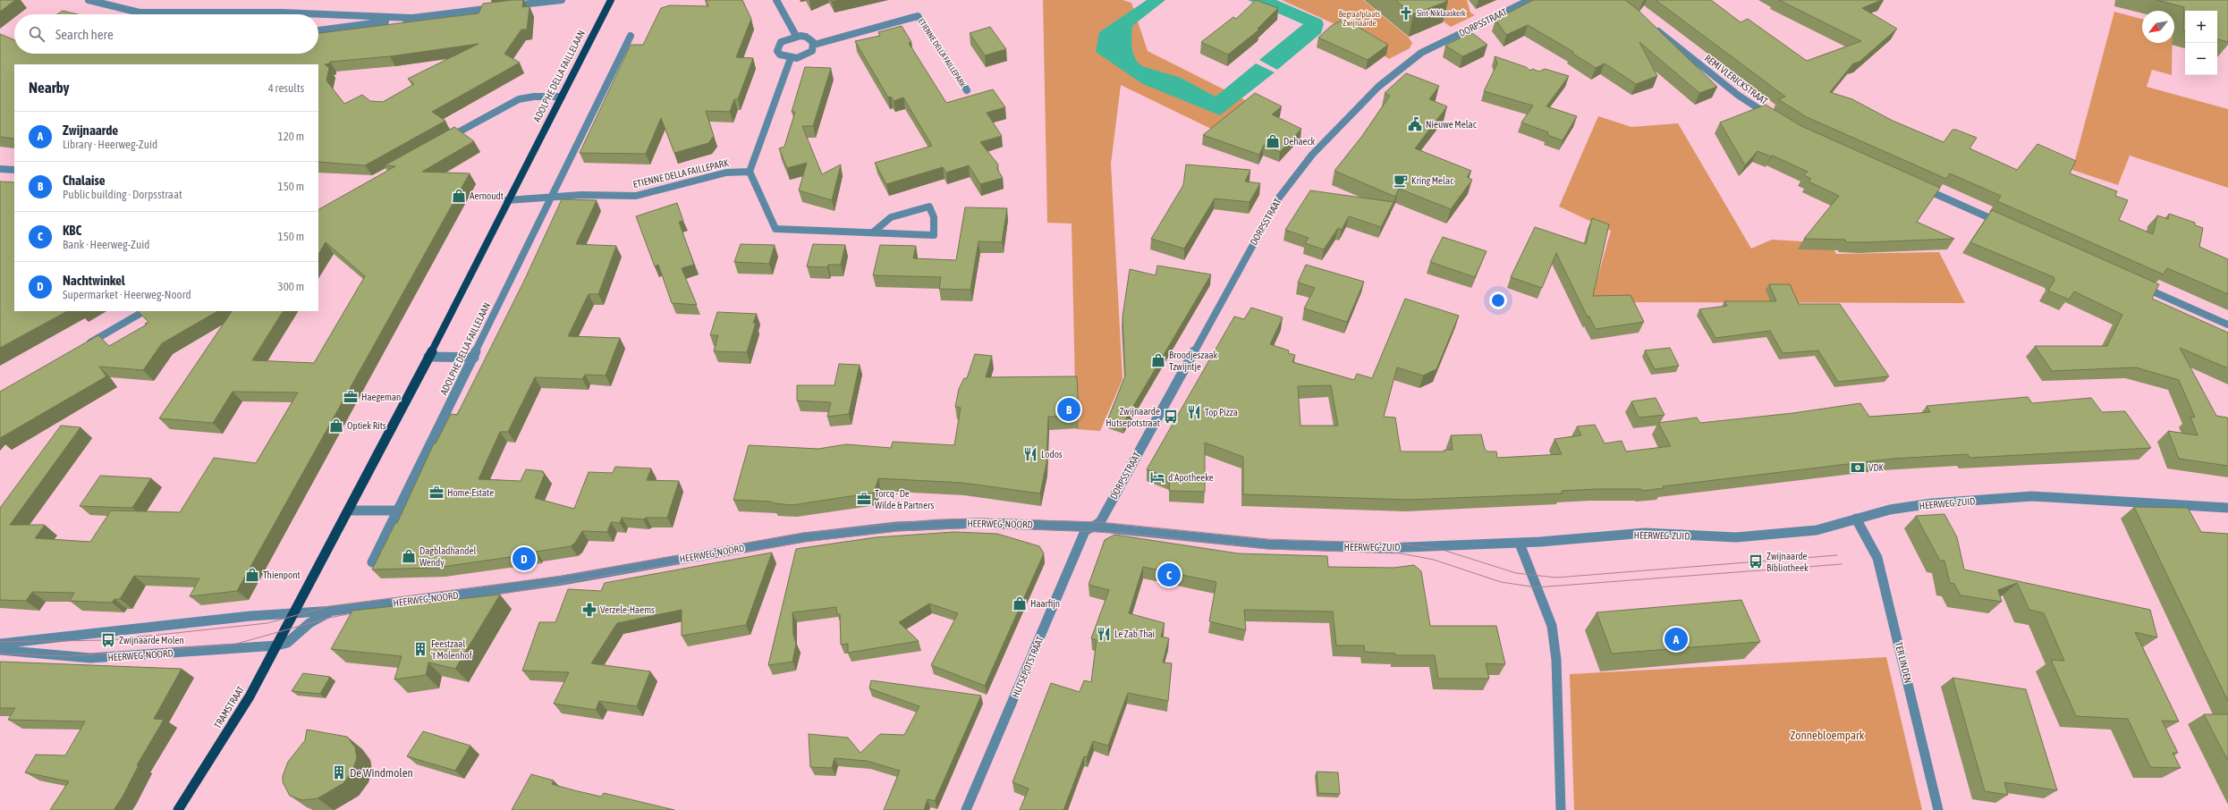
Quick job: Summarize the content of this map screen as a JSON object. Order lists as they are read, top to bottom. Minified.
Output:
{"streets":{"main road":["ADOLPHE DELLA FAILLELAAN","TRAMSTRAAT"],"street":["DORPSSTRAAT","ETIENNE DELLA FAILLEPARK","REMI VLERICKSTRAAT","HEERWEG-ZUID","HEERWEG-NOORD","TER LINDEN","HUTSEPOTSTRAAT"]},"crossings":[["DORPSSTRAAT","HEERWEG-ZUID"],["DORPSSTRAAT","HEERWEG-NOORD"],["DORPSSTRAAT","HUTSEPOTSTRAAT"],["ETIENNE DELLA FAILLEPARK","ADOLPHE DELLA FAILLELAAN"],["ADOLPHE DELLA FAILLELAAN","HEERWEG-NOORD"],["ADOLPHE DELLA FAILLELAAN","TRAMSTRAAT"],["HEERWEG-ZUID","HEERWEG-NOORD"],["HEERWEG-ZUID","TER LINDEN"],["HEERWEG-ZUID","HUTSEPOTSTRAAT"],["HEERWEG-NOORD","HUTSEPOTSTRAAT"],["HEERWEG-NOORD","TRAMSTRAAT"]],"parks":["Begraafplaats Zwijnaarde","Zonnebloempark"],"places":{"church":["Sint-Niklaaskerk"],"public building":["Nieuwe Melac"],"shop":["Dehaeck","Aernoudt","Broodjeszaak Tzwijntje","Optiek Rits","Dagbladhandel Wendy","Thienpont","Haarfijn"],"cafe":["Kring Melac"],"office":["Haegeman","Home-Estate","Torcq - De Wilde & Partners"],"restaurant":["Top Pizza","Lodos","Le Zab Thai"],"bus stop":["Zwijnaarde Hutsepotstraat","Zwijnaarde Bibliotheek","Zwijnaarde Molen"],"bank":["VDK"],"hotel":["d'Apotheeke"],"pharmacy":["Verzele-Haems"],"building":["Feestzaal 't Molenhof","De Windmolen"]},"north":"bottom left","page":{"map_buttons":["+","−"],"search":"Search here","heading":["Nearby","4 results"],"list":[{"mark":"A","name":"Zwijnaarde","note":"Library · Heerweg-Zuid","value":"120 m"},{"mark":"B","name":"Chalaise","note":"Public building · Dorpsstraat","value":"150 m"},{"mark":"C","name":"KBC","note":"Bank · Heerweg-Zuid","value":"150 m"},{"mark":"D","name":"Nachtwinkel","note":"Supermarket · Heerweg-Noord","value":"300 m"}],"pins":["B","D","C","A"]}}
